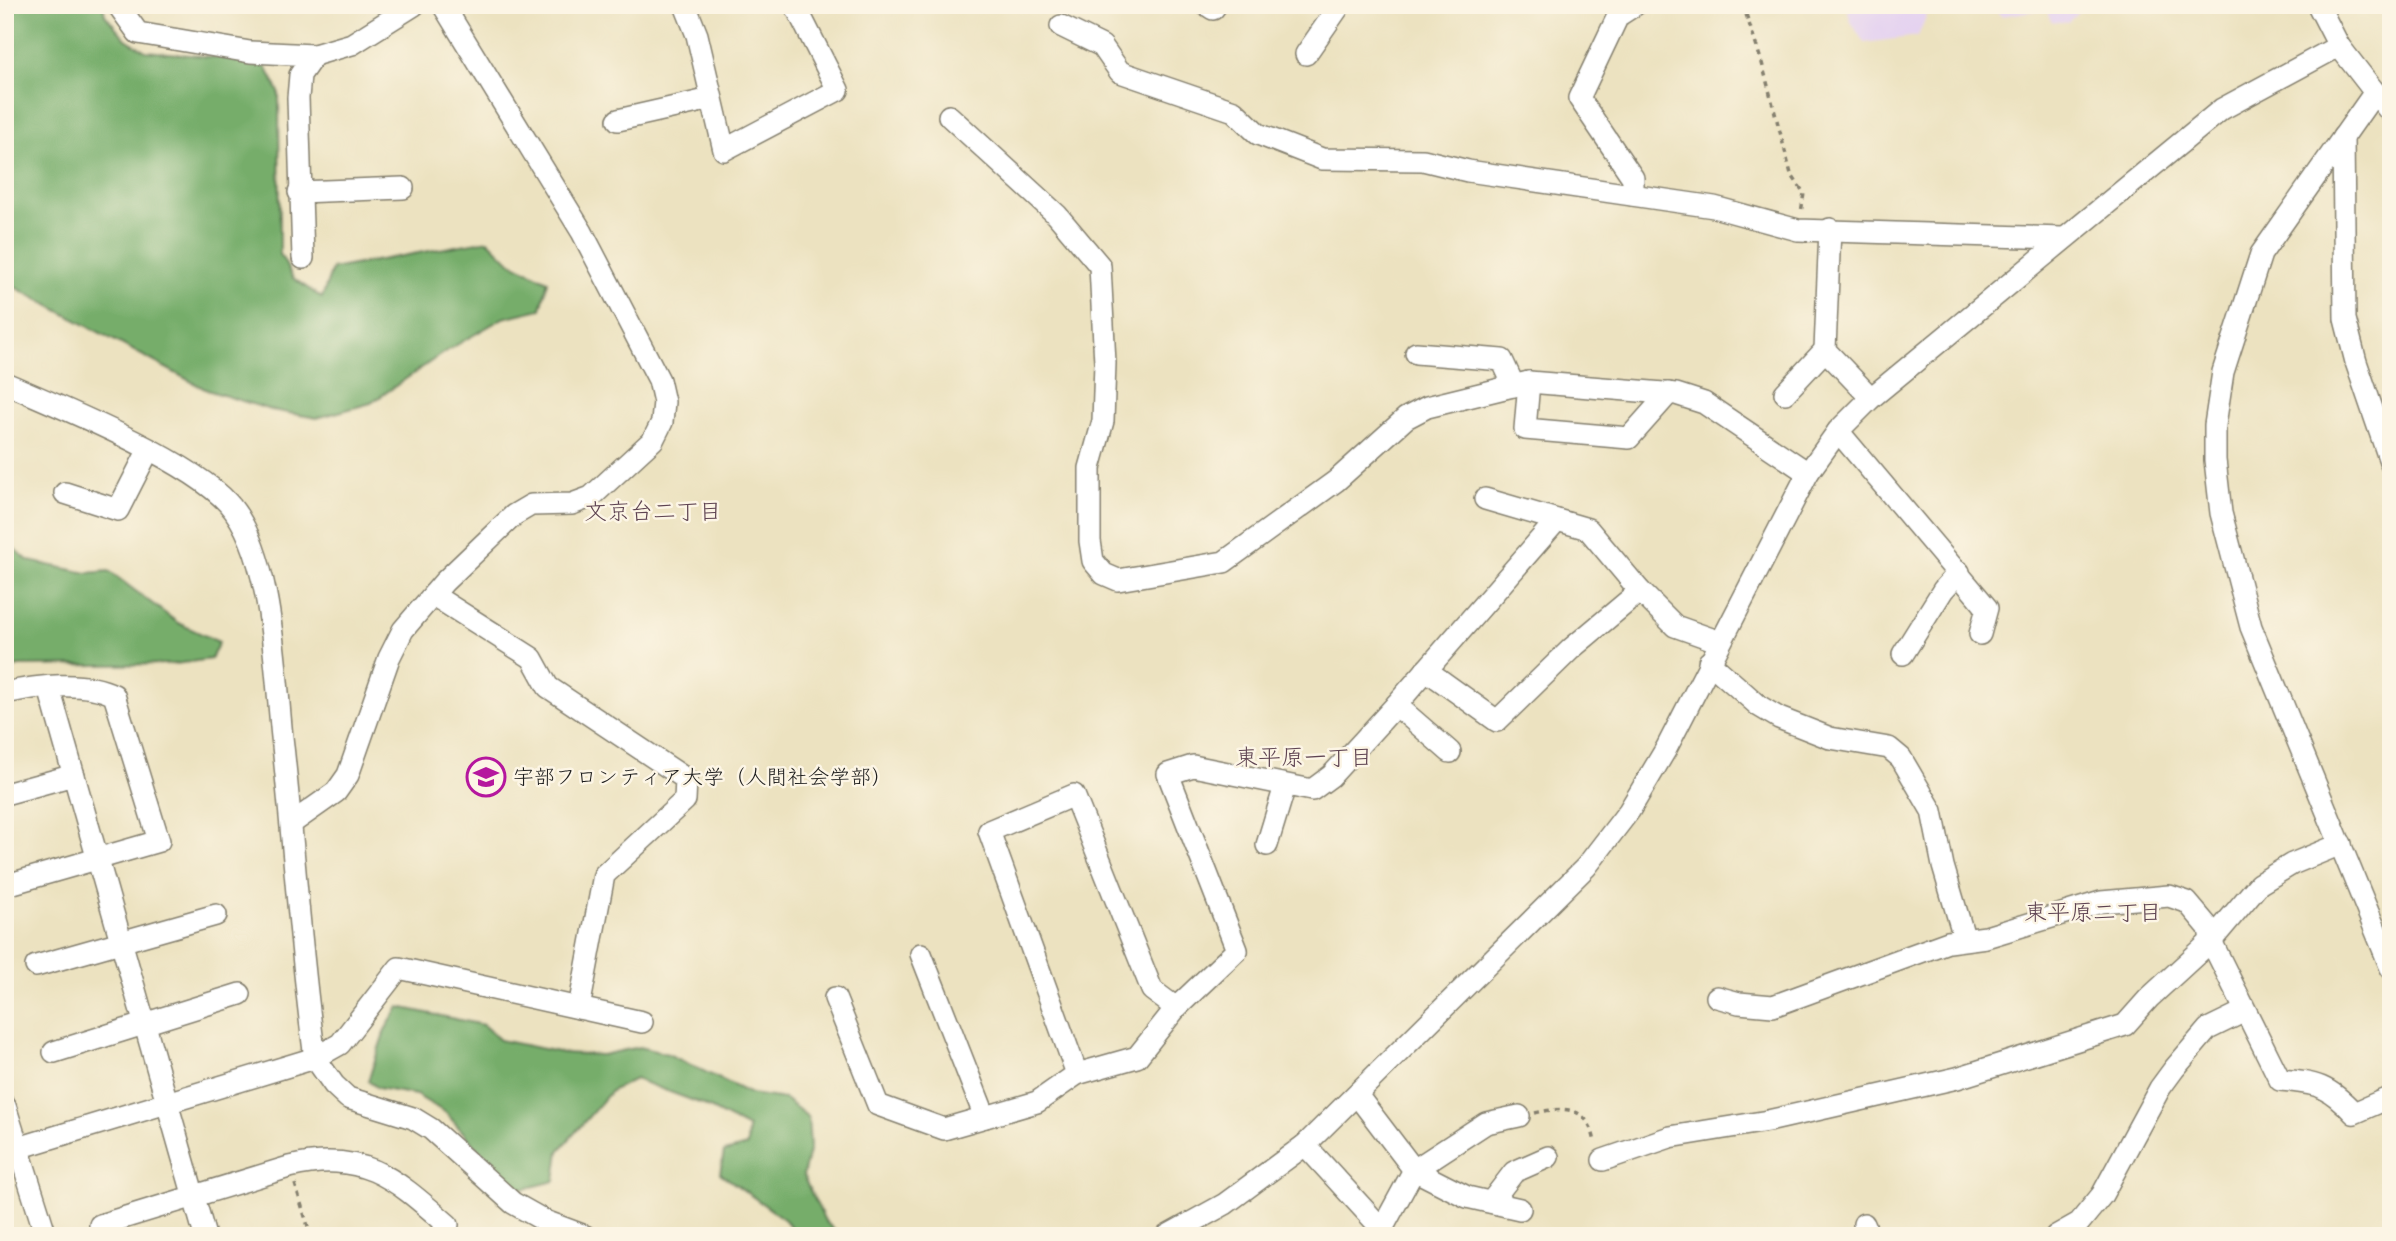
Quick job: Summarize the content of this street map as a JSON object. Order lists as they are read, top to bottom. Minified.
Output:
{"districts":["文京台二丁目","東平原一丁目","東平原二丁目"],"places":{"school or university":["宇部フロンティア大学（人間社会学部）"]}}
